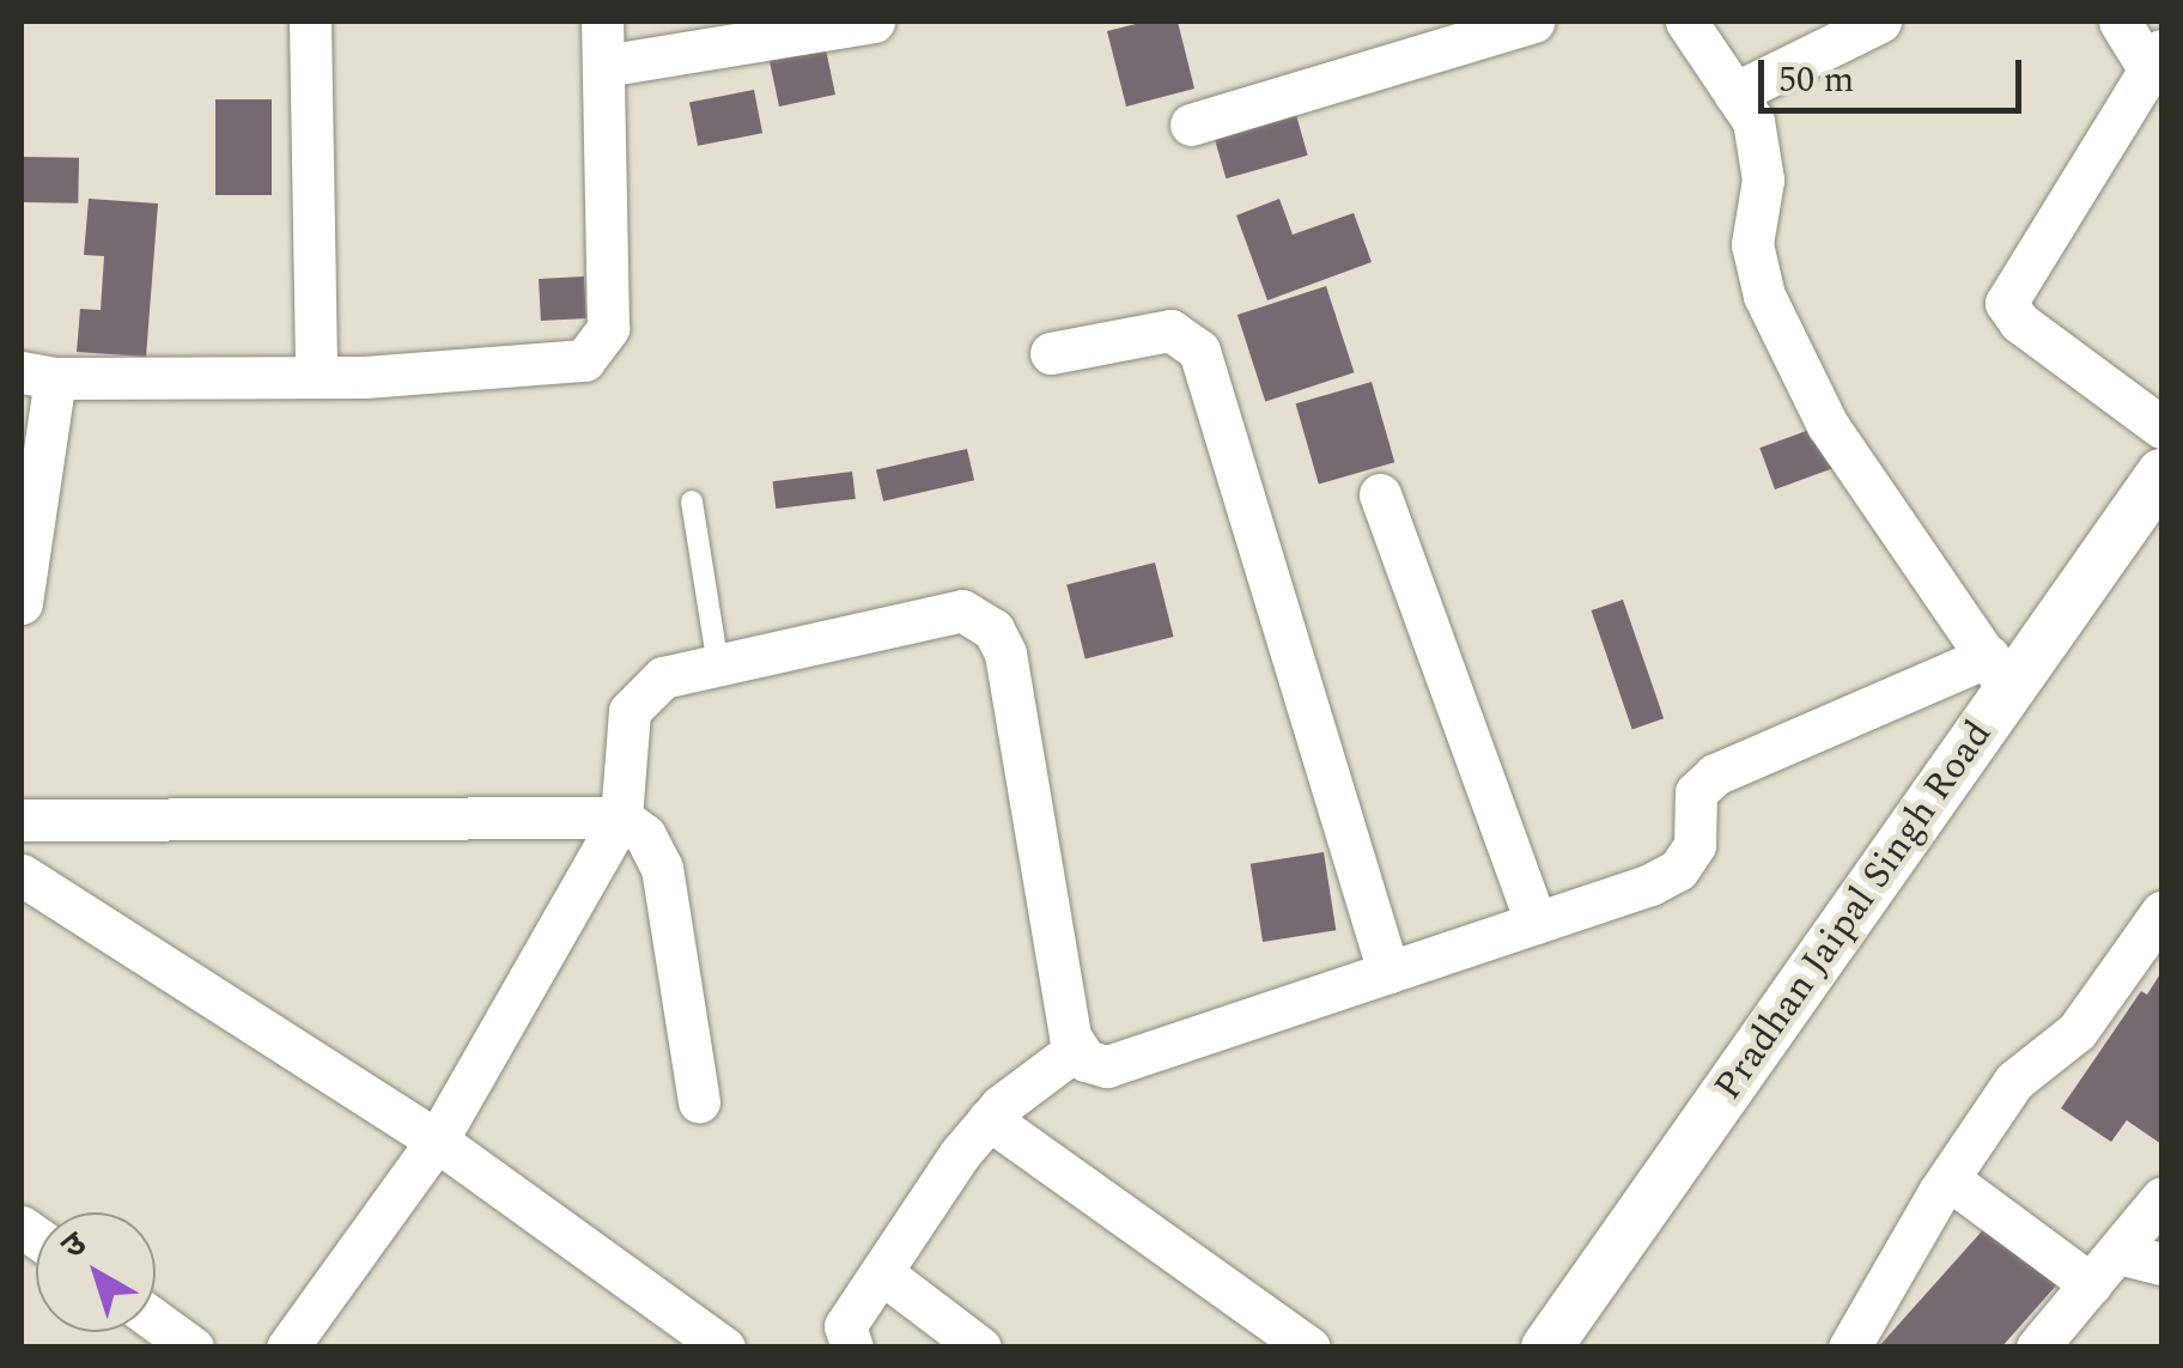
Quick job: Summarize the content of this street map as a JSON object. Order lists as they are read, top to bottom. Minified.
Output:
{"streets":{"street":["Pradhan Jaipal Singh Road"]},"scale_bar":"50 m","north":"top left"}
